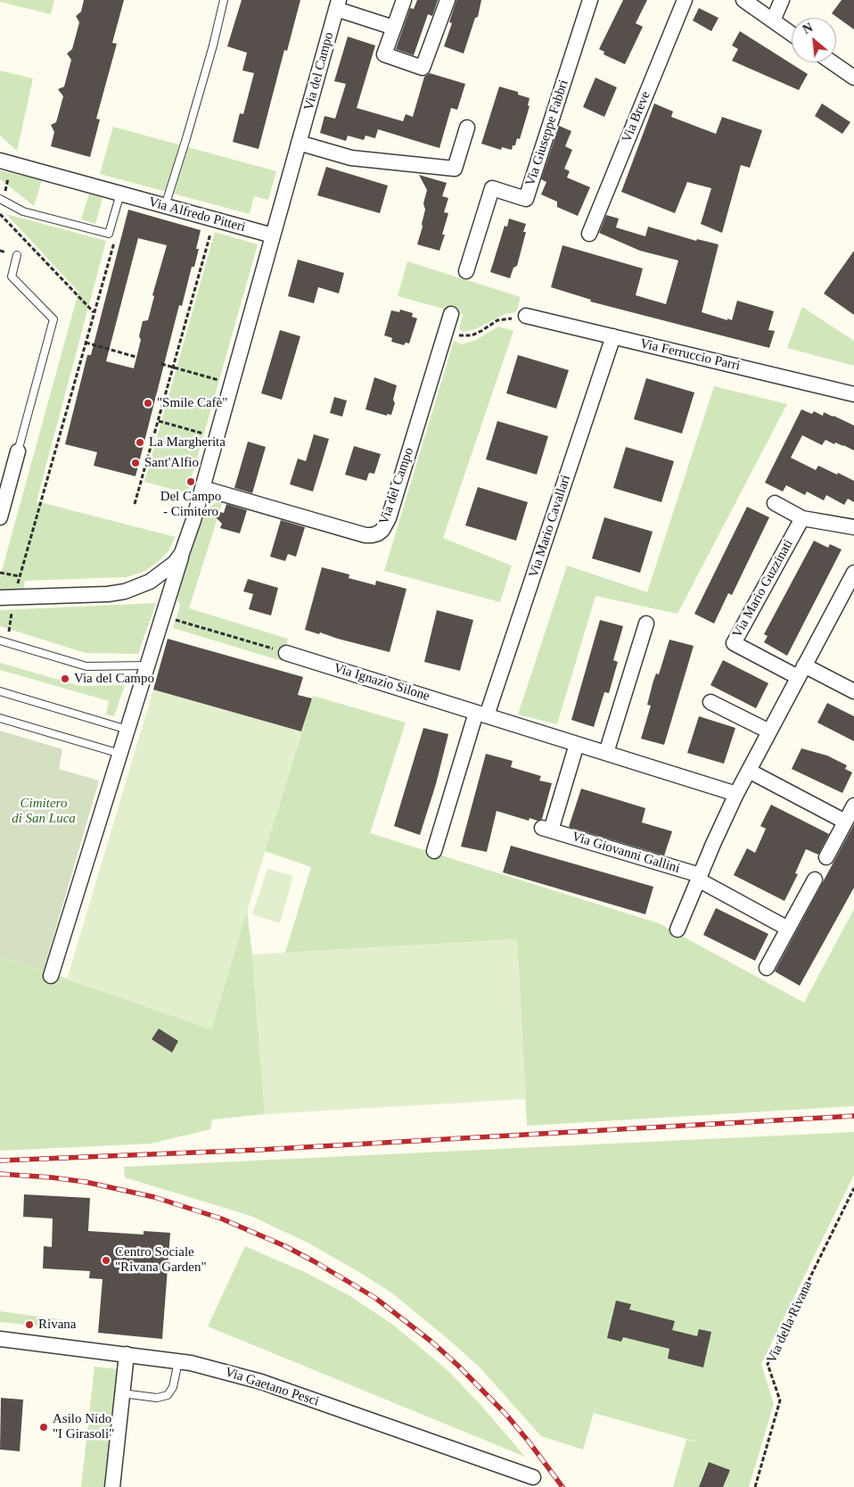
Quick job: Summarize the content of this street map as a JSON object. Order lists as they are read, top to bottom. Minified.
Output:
{"streets":{"street":["Via del Campo","Via Breve","Via Giuseppe Fabbri","Via Alfredo Pitteri","Via Ferruccio Parri","Via Mario Cavallari","Via Mario Guzzinati","Via Ignazio Silone","Via Giovanni Gallini","Via Gaetano Pesci"],"path":["Via della Rivana"]},"crossings":[["Via del Campo","Via Alfredo Pitteri"],["Via Ferruccio Parri","Via Mario Cavallari"],["Via Mario Cavallari","Via Ignazio Silone"],["Via Ignazio Silone","Via Giovanni Gallini"]],"parks":["Cimitero di San Luca"],"places":["\"Smile Cafè\"","La Margherita","Sant'Alfio","Del Campo - Cimitero","Via del Campo","Centro Sociale \"Rivana Garden\"","Rivana","Asilo Nido \"I Girasoli\""],"north":"top left"}
